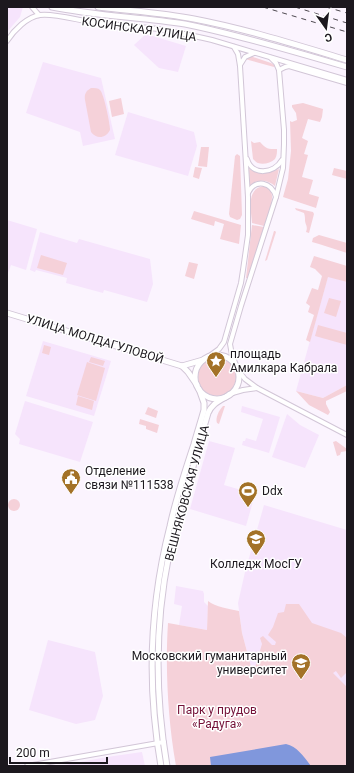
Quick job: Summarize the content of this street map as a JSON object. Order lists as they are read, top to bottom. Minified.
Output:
{"streets":{"main road":["УЛИЦА МОЛДАГУЛОВОЙ","ВЕШНЯКОВСКАЯ УЛИЦА"],"street":["КОСИНСКАЯ УЛИЦА"]},"parks":["Парк у прудов «Радуга»"],"places":{"place":["площадь Амилкара Кабрала"],"public building":["Отделение связи №111538"],"sports":["Ddx"],"school or university":["Колледж МосГУ","Московский гуманитарный университет"]},"scale_bar":"200 m","north":"bottom"}
